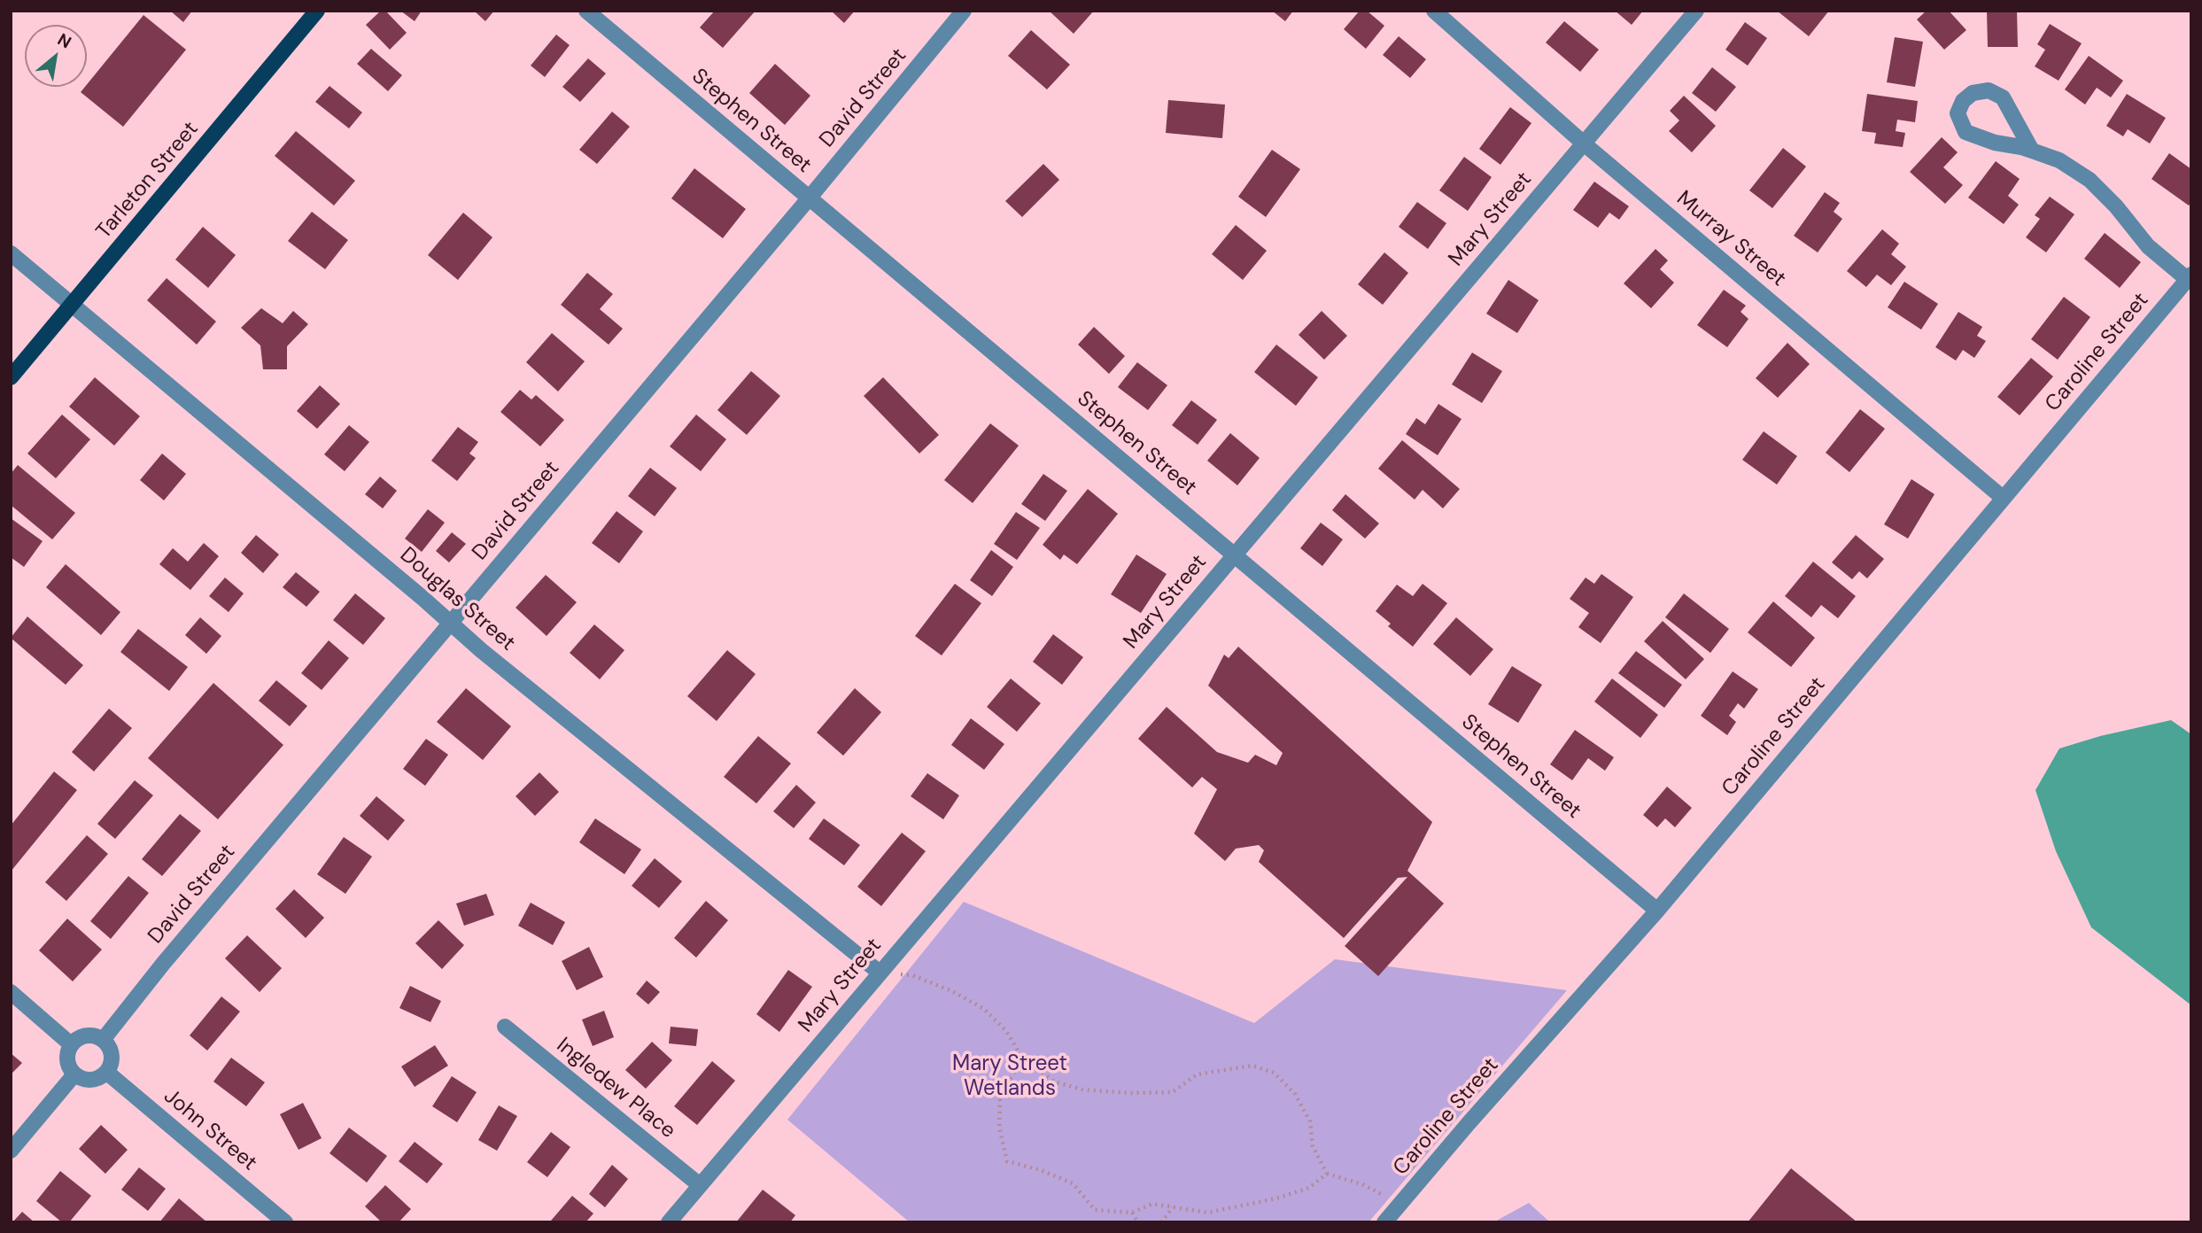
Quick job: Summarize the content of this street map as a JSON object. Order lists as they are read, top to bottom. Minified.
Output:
{"streets":{"main road":["Tarleton Street"],"street":["David Street","Stephen Street","Mary Street","Murray Street","Caroline Street","Douglas Street","Ingledew Place","John Street"]},"crossings":[["David Street","Stephen Street"],["David Street","Douglas Street"],["David Street","John Street"],["Stephen Street","Mary Street"],["Stephen Street","Caroline Street"],["Tarleton Street","Douglas Street"],["Mary Street","Murray Street"],["Mary Street","Douglas Street"],["Mary Street","Ingledew Place"],["Murray Street","Caroline Street"]],"parks":["Mary Street Wetlands"],"north":"top right"}
